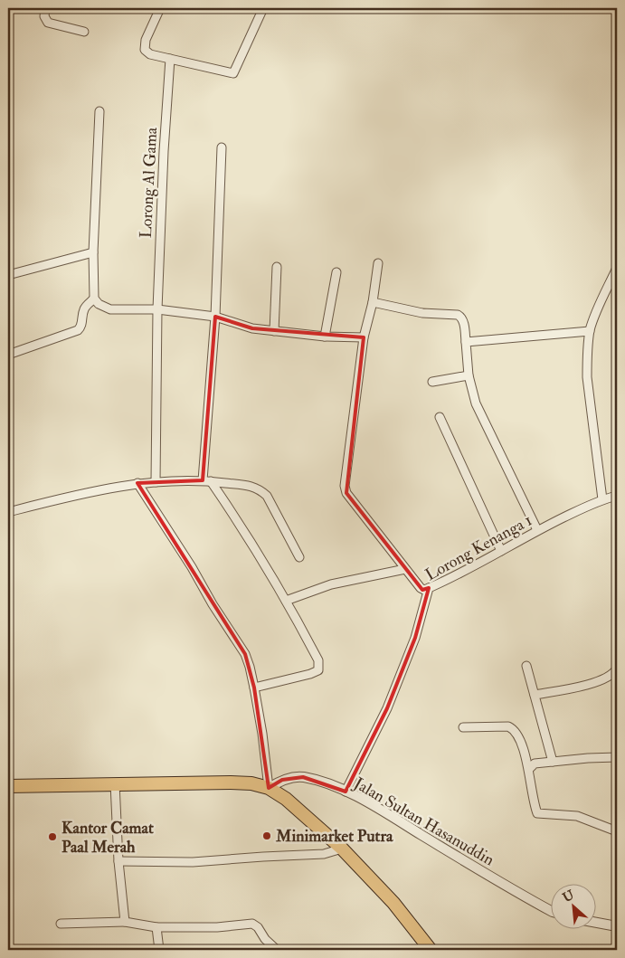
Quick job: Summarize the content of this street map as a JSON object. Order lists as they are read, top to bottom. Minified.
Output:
{"streets":{"street":["Lorong Al Gama","Lorong Kenanga 1","Jalan Sultan Hasanuddin"]},"crossings":[["Lorong Kenanga 1","Jalan Sultan Hasanuddin"]],"places":["Minimarket Putra","Kantor Camat Paal Merah"],"north":"top left"}
